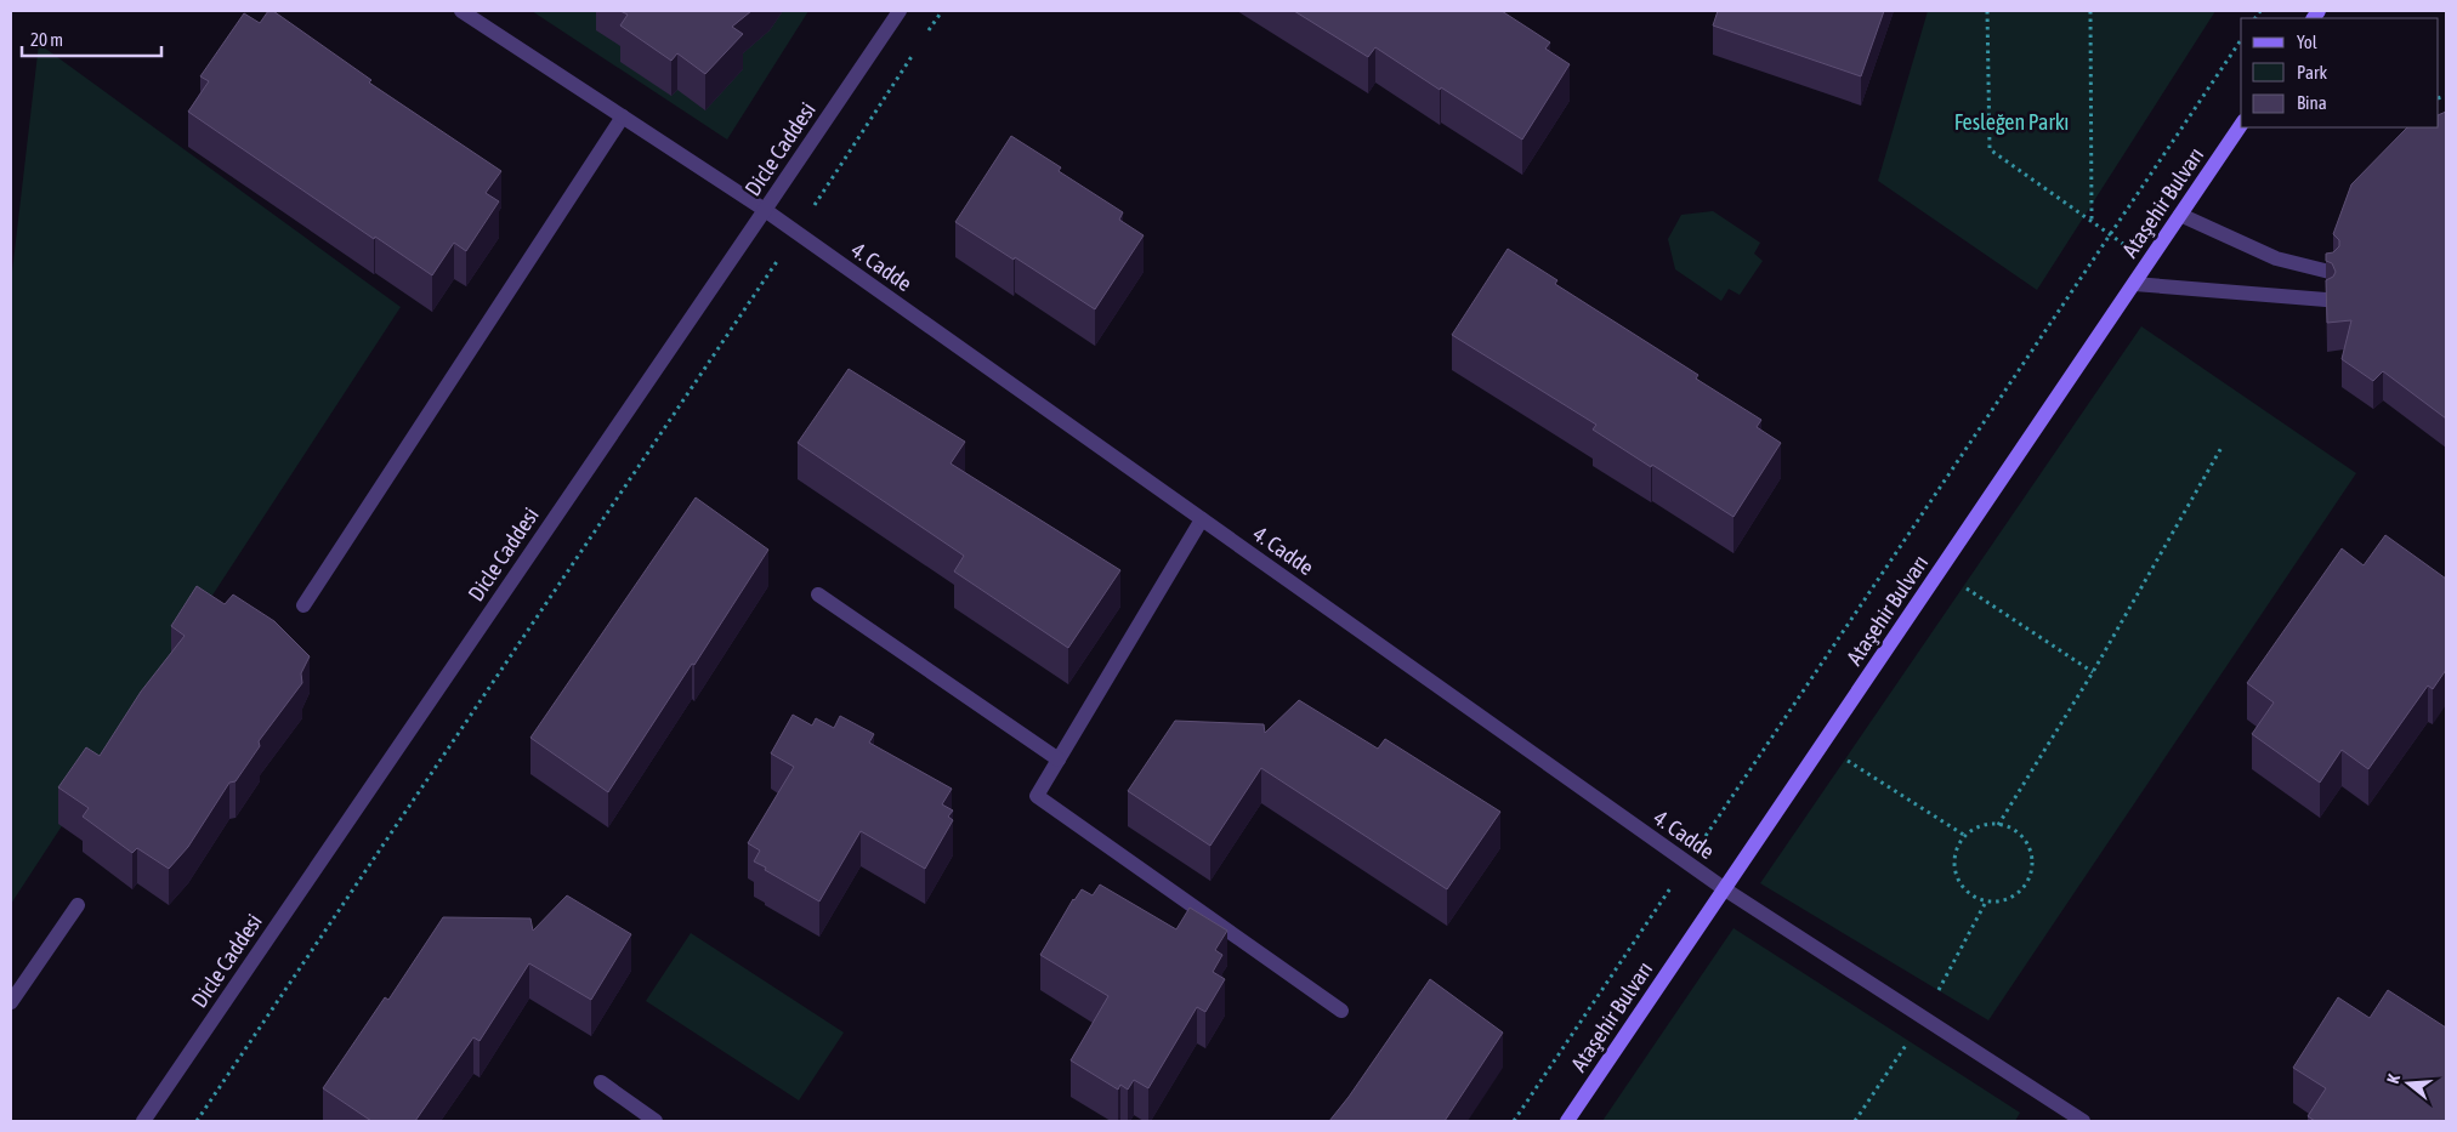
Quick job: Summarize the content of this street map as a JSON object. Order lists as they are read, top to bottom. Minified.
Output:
{"streets":{"street":["Dicle Caddesi","Ataşehir Bulvarı","4. Cadde"]},"crossings":[["Dicle Caddesi","4. Cadde"],["Ataşehir Bulvarı","4. Cadde"]],"parks":["Fesleğen Parkı"],"legend":["Yol","Park","Bina"],"scale_bar":"20 m","north":"left"}
